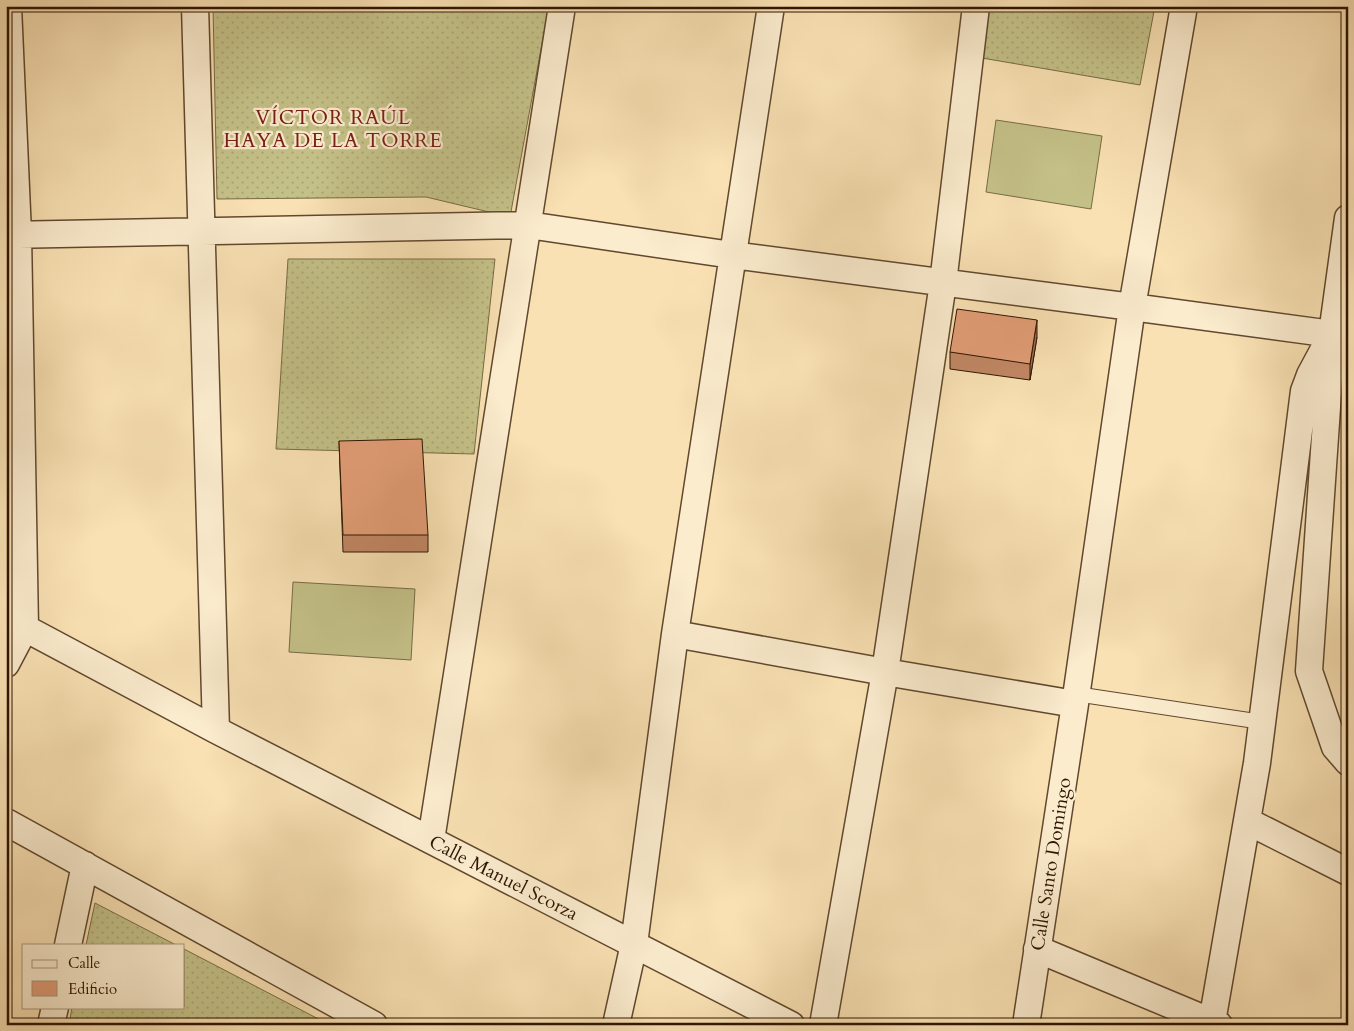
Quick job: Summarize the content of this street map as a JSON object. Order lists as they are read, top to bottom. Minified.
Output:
{"streets":{"street":["Calle Santo Domingo","Calle Manuel Scorza"]},"districts":["VÍCTOR RAÚL HAYA DE LA TORRE"],"legend":["Calle","Edificio"]}
